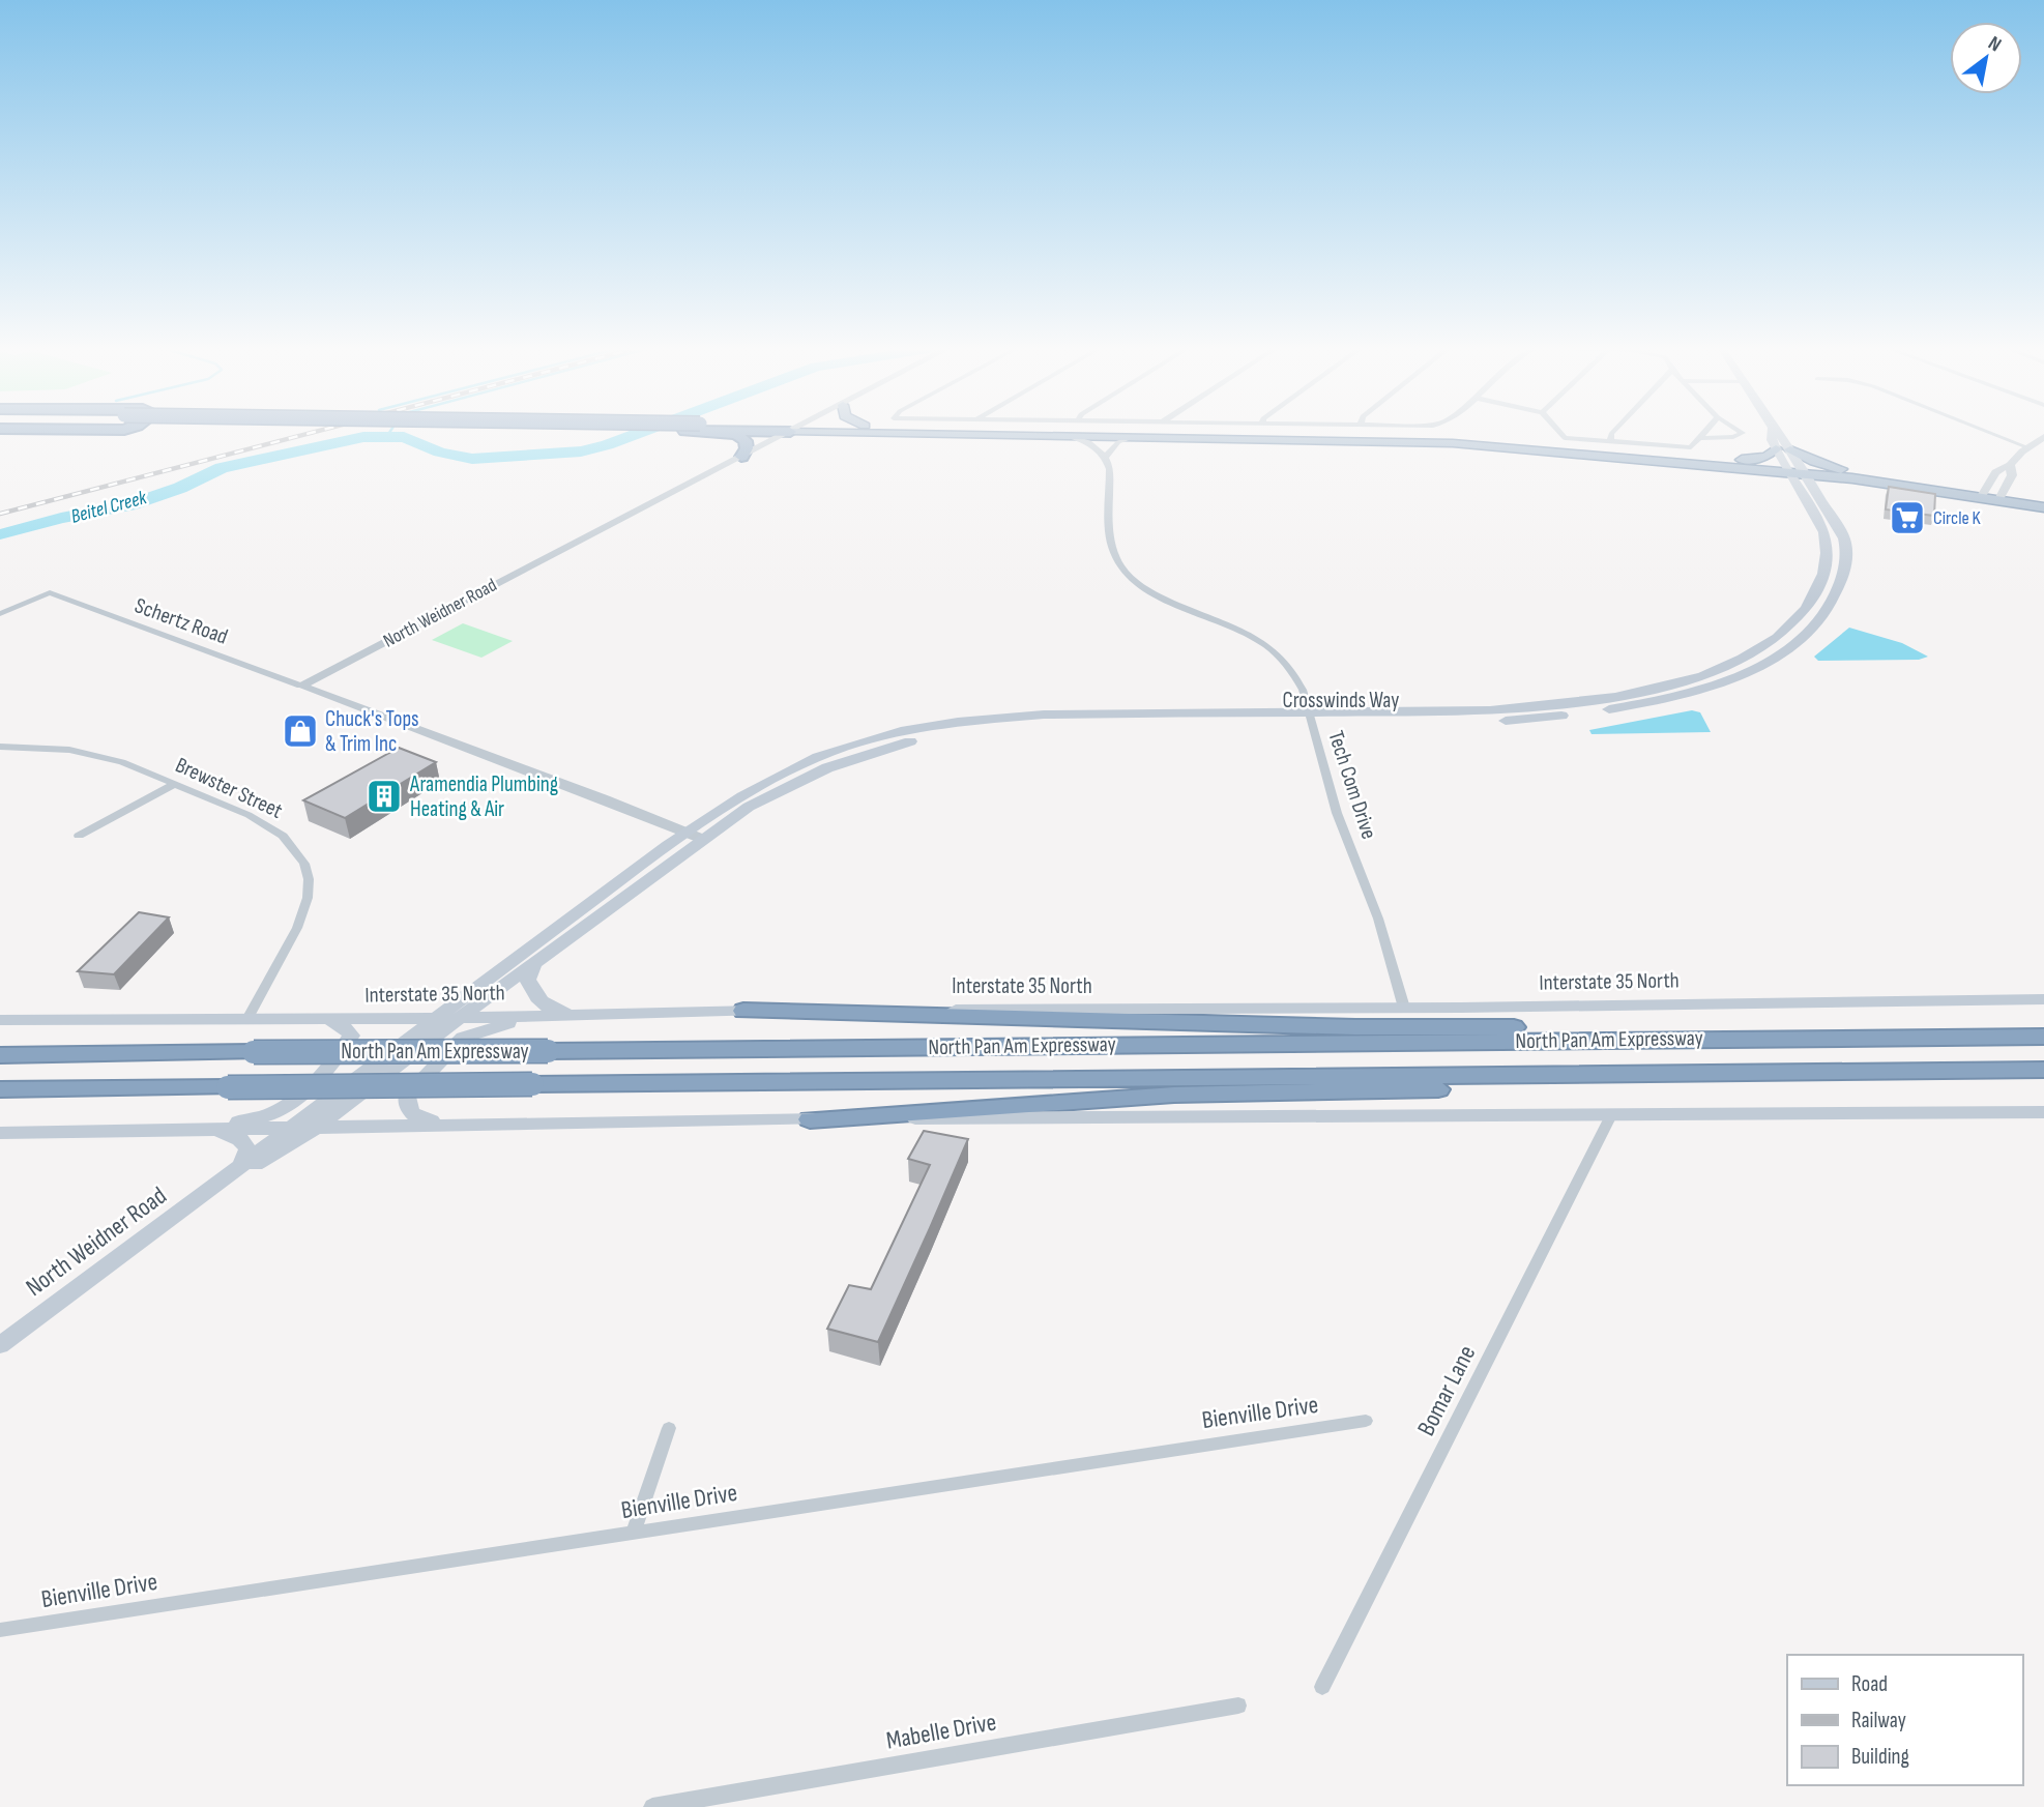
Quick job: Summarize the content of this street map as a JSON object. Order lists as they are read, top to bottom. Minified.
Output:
{"streets":{"highway":["North Pan Am Expressway"],"main road":["North Weidner Road","Crosswinds Way","Interstate 35 North"],"street":["Schertz Road","Tech Com Drive","Brewster Street","Bomar Lane","Bienville Drive","Mabelle Drive"]},"crossings":[["North Weidner Road","Schertz Road"],["North Weidner Road","Crosswinds Way"],["North Weidner Road","Interstate 35 North"],["Crosswinds Way","Tech Com Drive"],["Tech Com Drive","Interstate 35 North"],["Brewster Street","Interstate 35 North"]],"water":["Beitel Creek"],"places":{"supermarket":["Circle K"],"shop":["Chuck's Tops & Trim Inc"],"building":["Aramendia Plumbing Heating & Air"]},"legend":["Road","Railway","Building"],"north":"top right"}
